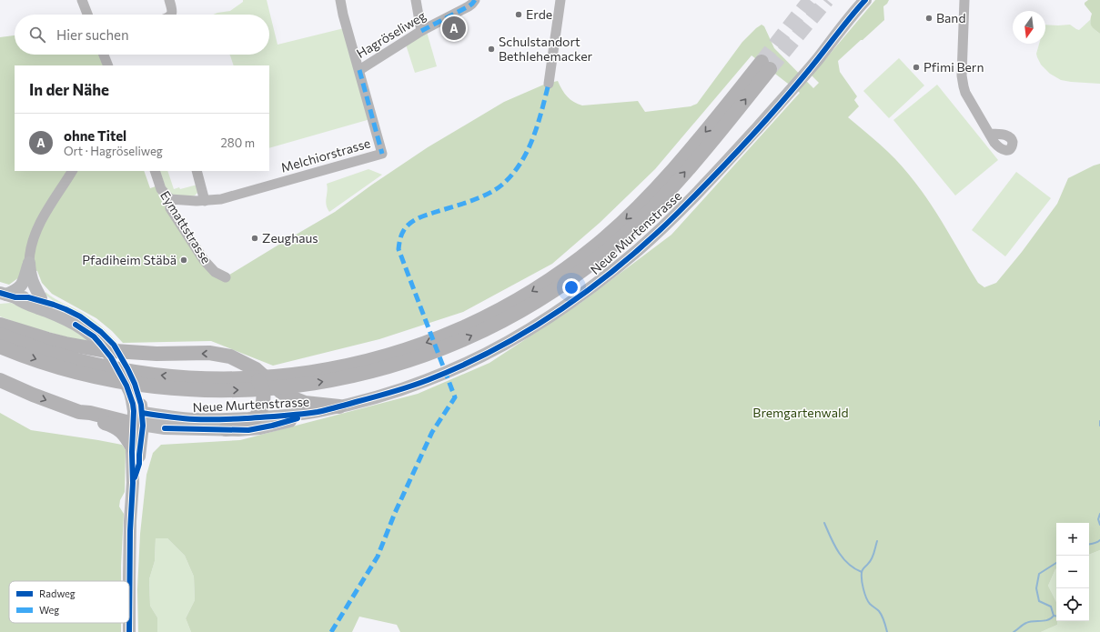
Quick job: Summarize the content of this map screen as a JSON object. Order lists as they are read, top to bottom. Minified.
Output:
{"streets":{"main road":["Neue Murtenstrasse"],"street":["Hagröseliweg","Melchiorstrasse","Eymattstrasse"]},"crossings":[["Hagröseliweg","Melchiorstrasse"],["Melchiorstrasse","Eymattstrasse"]],"parks":["Bremgartenwald"],"places":["Erde","Band","Schulstandort Bethlehemacker","Pfimi Bern","Zeughaus","Pfadiheim Stäbä"],"legend":["Radweg","Weg"],"north":"bottom","page":{"pins":"A","search":"Hier suchen","heading":"In der Nähe","list":[{"mark":"A","name":"ohne Titel","note":"Ort · Hagröseliweg","value":"280 m"}],"map_buttons":["+","−"]}}
